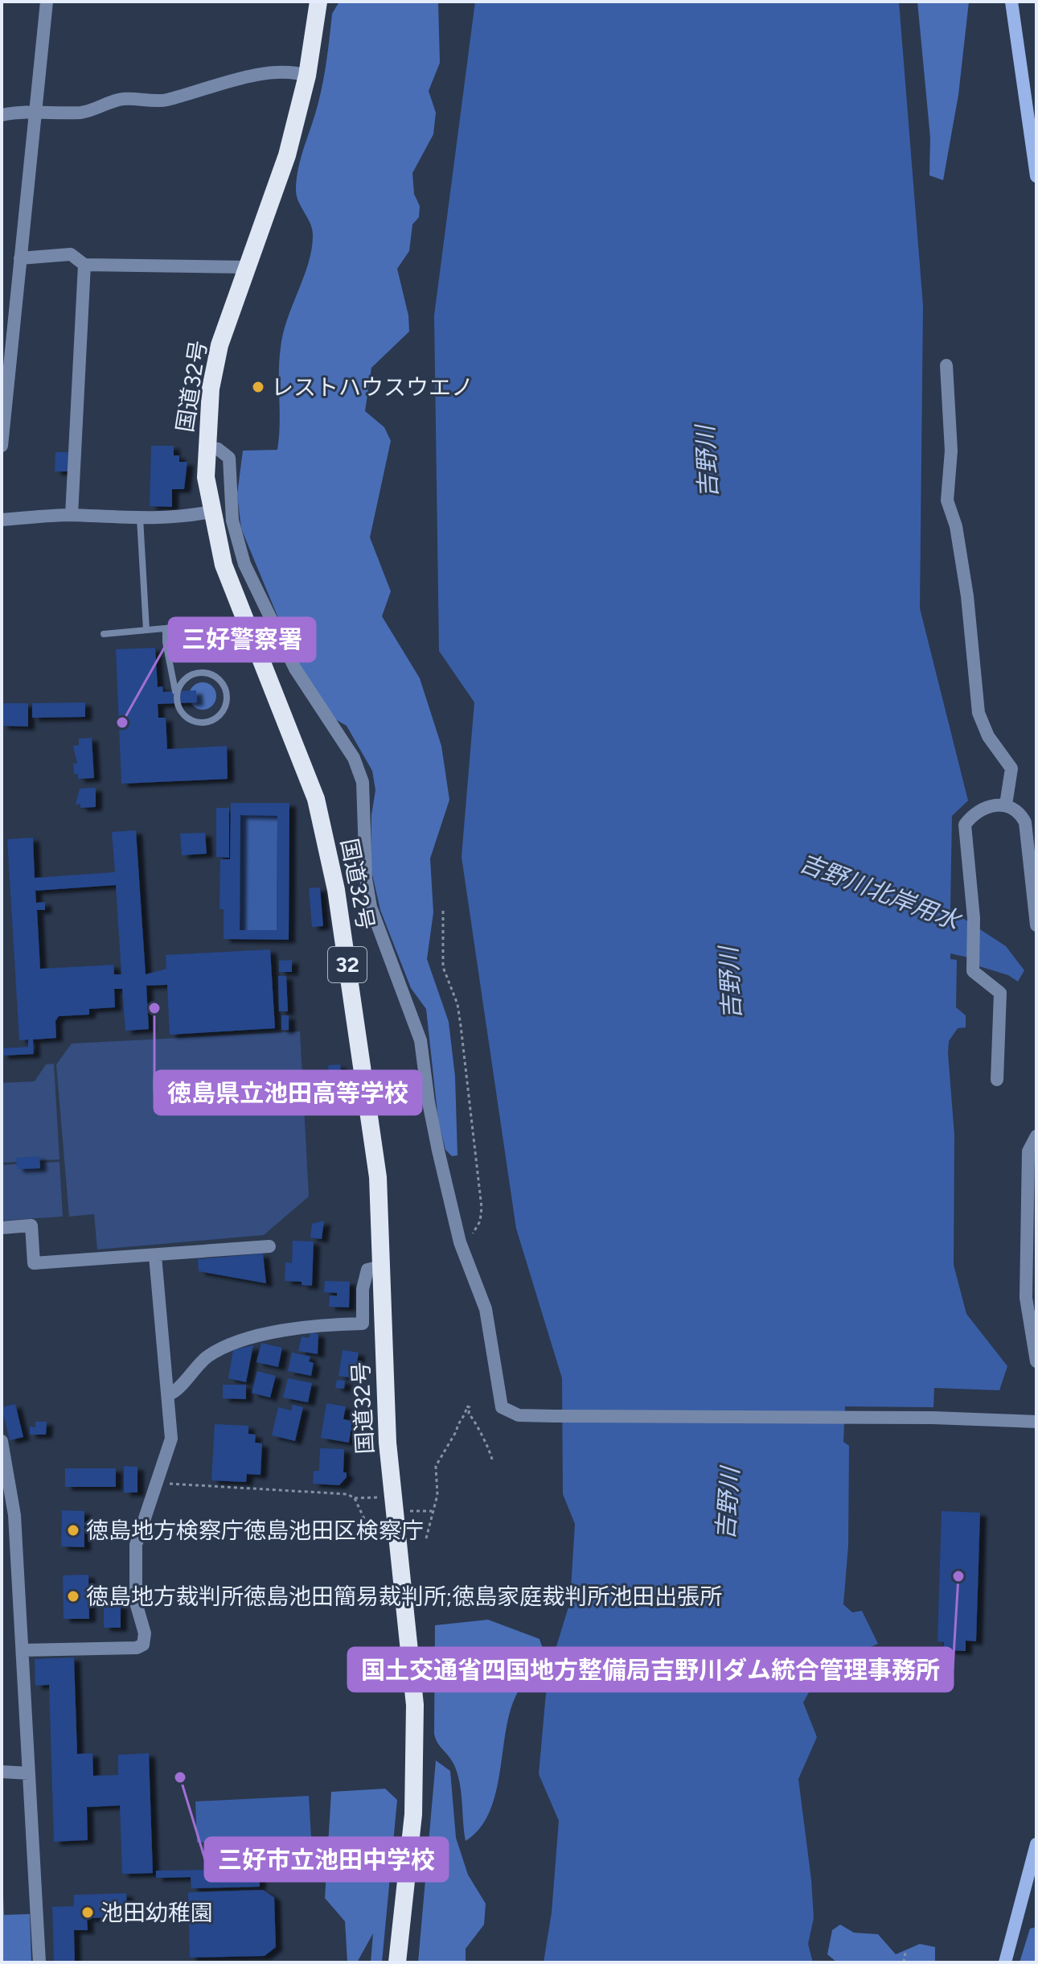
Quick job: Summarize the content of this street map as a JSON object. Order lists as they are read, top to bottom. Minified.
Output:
{"streets":{"highway":["国道32号","32"]},"water":["吉野川","吉野川北岸用水"],"places":["レストハウスウエノ","三好警察署","徳島県立池田高等学校","徳島地方検察庁徳島池田区検察庁","国土交通省四国地方整備局吉野川ダム統合管理事務所","徳島地方裁判所徳島池田簡易裁判所;徳島家庭裁判所池田出張所","三好市立池田中学校","池田幼稚園"]}
